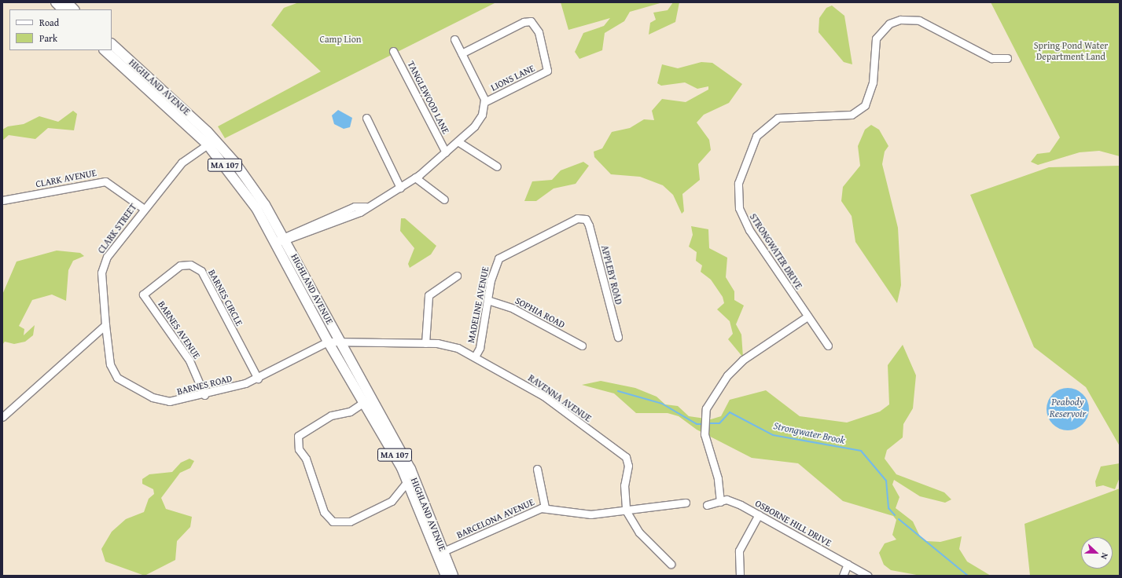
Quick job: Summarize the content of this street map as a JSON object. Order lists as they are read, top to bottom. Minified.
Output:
{"streets":{"main road":["HIGHLAND AVENUE","MA 107"],"street":["LIONS LANE","TANGLEWOOD LANE","CLARK AVENUE","CLARK STREET","STRONGWATER DRIVE","APPLEBY ROAD","BARNES CIRCLE","MADELINE AVENUE","SOPHIA ROAD","BARNES AVENUE","BARNES ROAD","RAVENNA AVENUE","BARCELONA AVENUE","OSBORNE HILL DRIVE"]},"crossings":[["HIGHLAND AVENUE","CLARK STREET"],["HIGHLAND AVENUE","BARNES ROAD"],["HIGHLAND AVENUE","RAVENNA AVENUE"],["HIGHLAND AVENUE","BARCELONA AVENUE"],["CLARK AVENUE","CLARK STREET"],["CLARK STREET","BARNES ROAD"],["APPLEBY ROAD","MADELINE AVENUE"],["BARNES CIRCLE","BARNES AVENUE"],["BARNES CIRCLE","BARNES ROAD"],["MADELINE AVENUE","SOPHIA ROAD"],["MADELINE AVENUE","RAVENNA AVENUE"],["BARNES AVENUE","BARNES ROAD"],["BARNES ROAD","RAVENNA AVENUE"],["RAVENNA AVENUE","BARCELONA AVENUE"]],"water":["Peabody Reservoir","Strongwater Brook"],"parks":["Camp Lion","Spring Pond Water Department Land"],"legend":["Road","Park"],"north":"right"}
